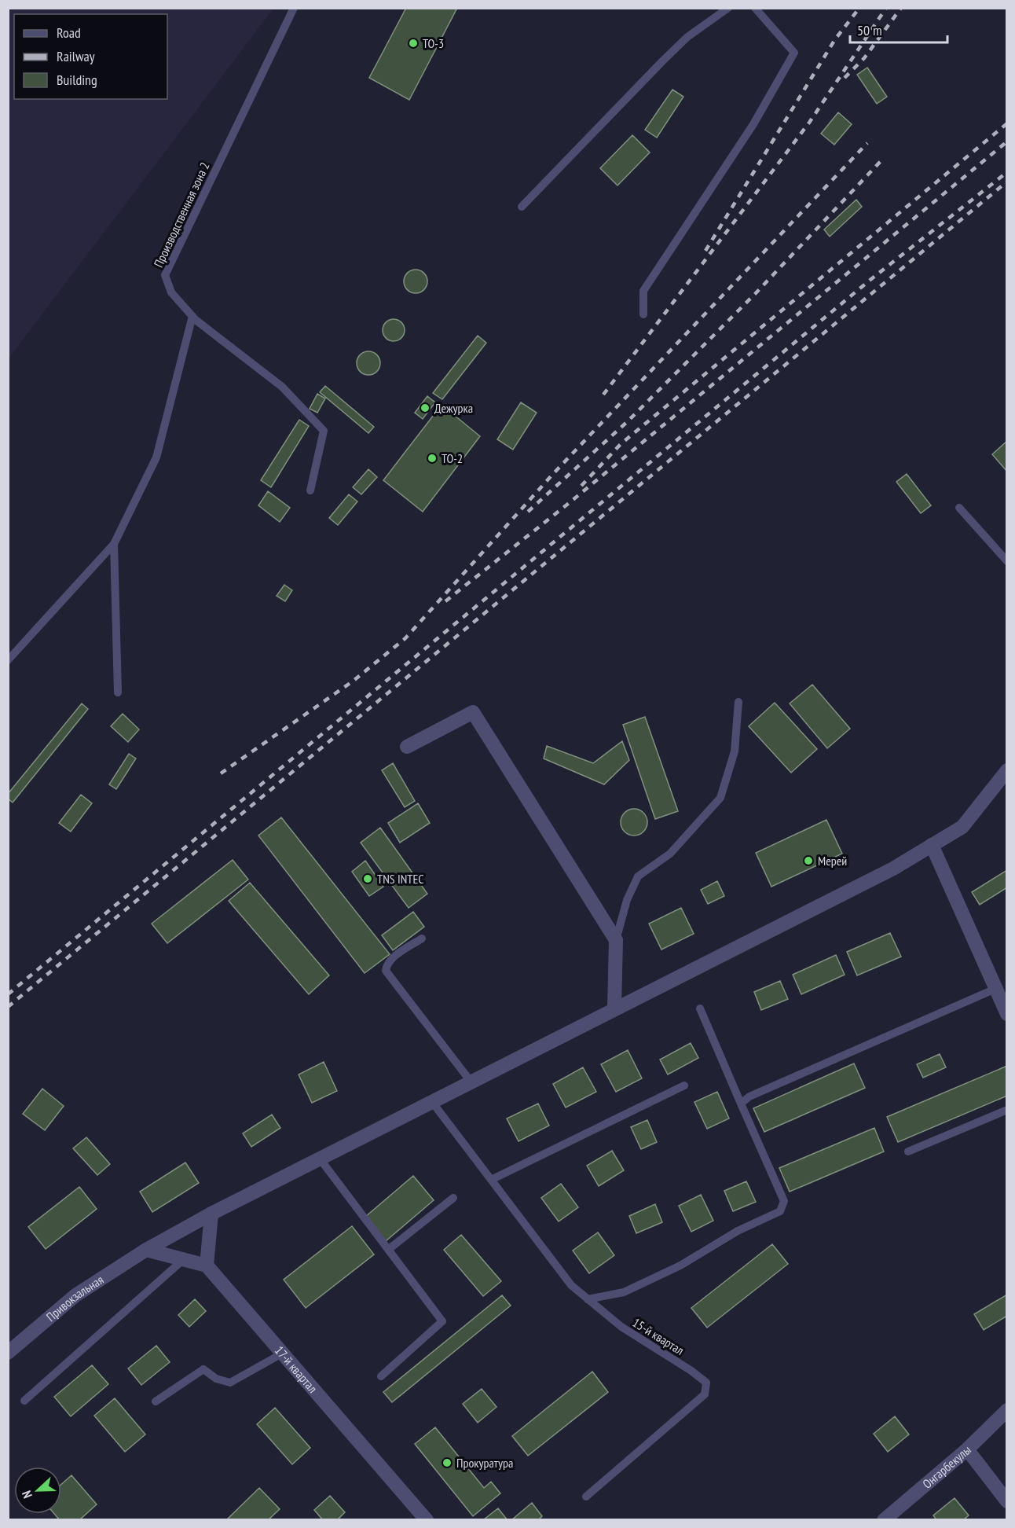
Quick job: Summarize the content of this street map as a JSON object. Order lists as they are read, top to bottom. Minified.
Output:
{"streets":{"street":["Привокзальная","17-й квартал","Онгарбекулы"],"lane":["Производственная зона 2","15-й квартал"]},"crossings":[["Привокзальная","15-й квартал"]],"places":["ТО-3","Дежурка","ТО-2","Мерей","TNS INTEC","Прокуратура"],"legend":["Road","Railway","Building"],"scale_bar":"50 m","north":"left"}
